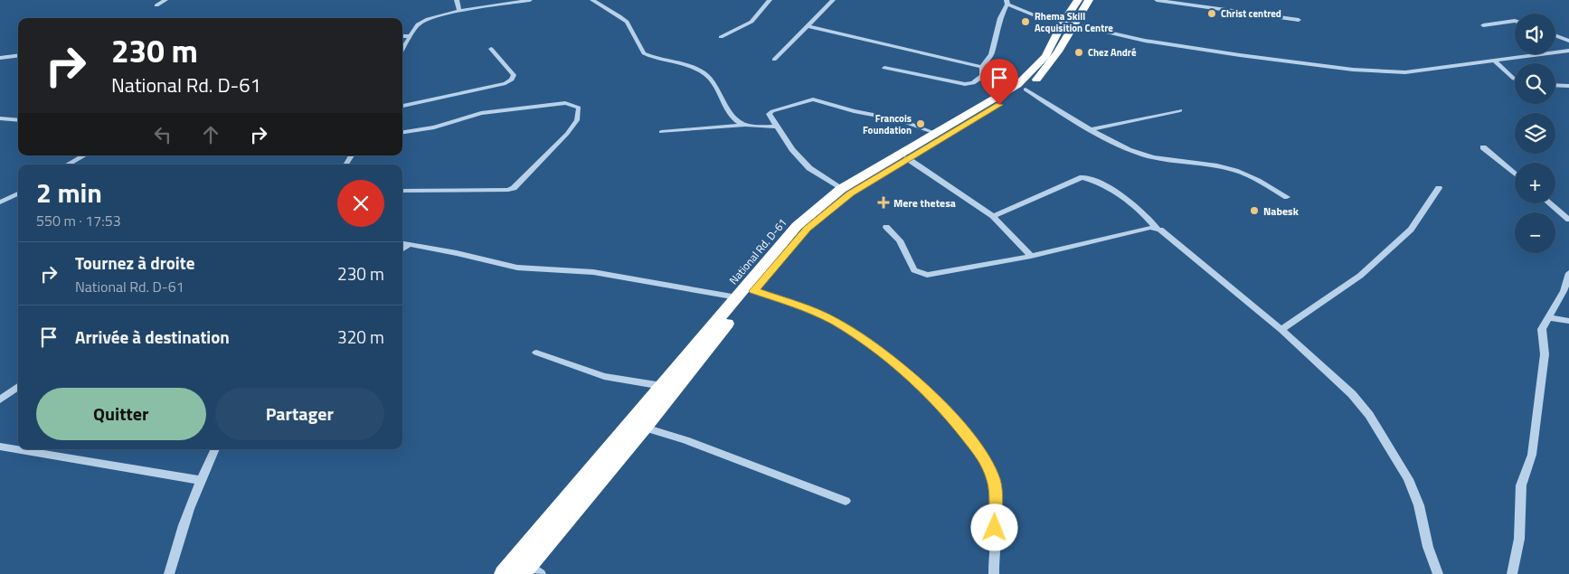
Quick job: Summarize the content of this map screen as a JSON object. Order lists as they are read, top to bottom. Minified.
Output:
{"streets":{"highway":["National Rd. D-61"]},"places":{"other":["Christ centred","Rhema Skill Acquisition Centre","Chez André","Francois Foundation","Nabesk"],"health":["Mere thetesa"]},"page":{"map_buttons":["+","−"],"turn":["230 m","National Rd. D-61"],"heading":["2 min","550 m · 17:53"],"list":[{"name":"Tournez à droite","note":"National Rd. D-61","value":"230 m"},{"name":"Arrivée à destination","value":"320 m"}],"buttons":["Quitter","Partager"]}}
